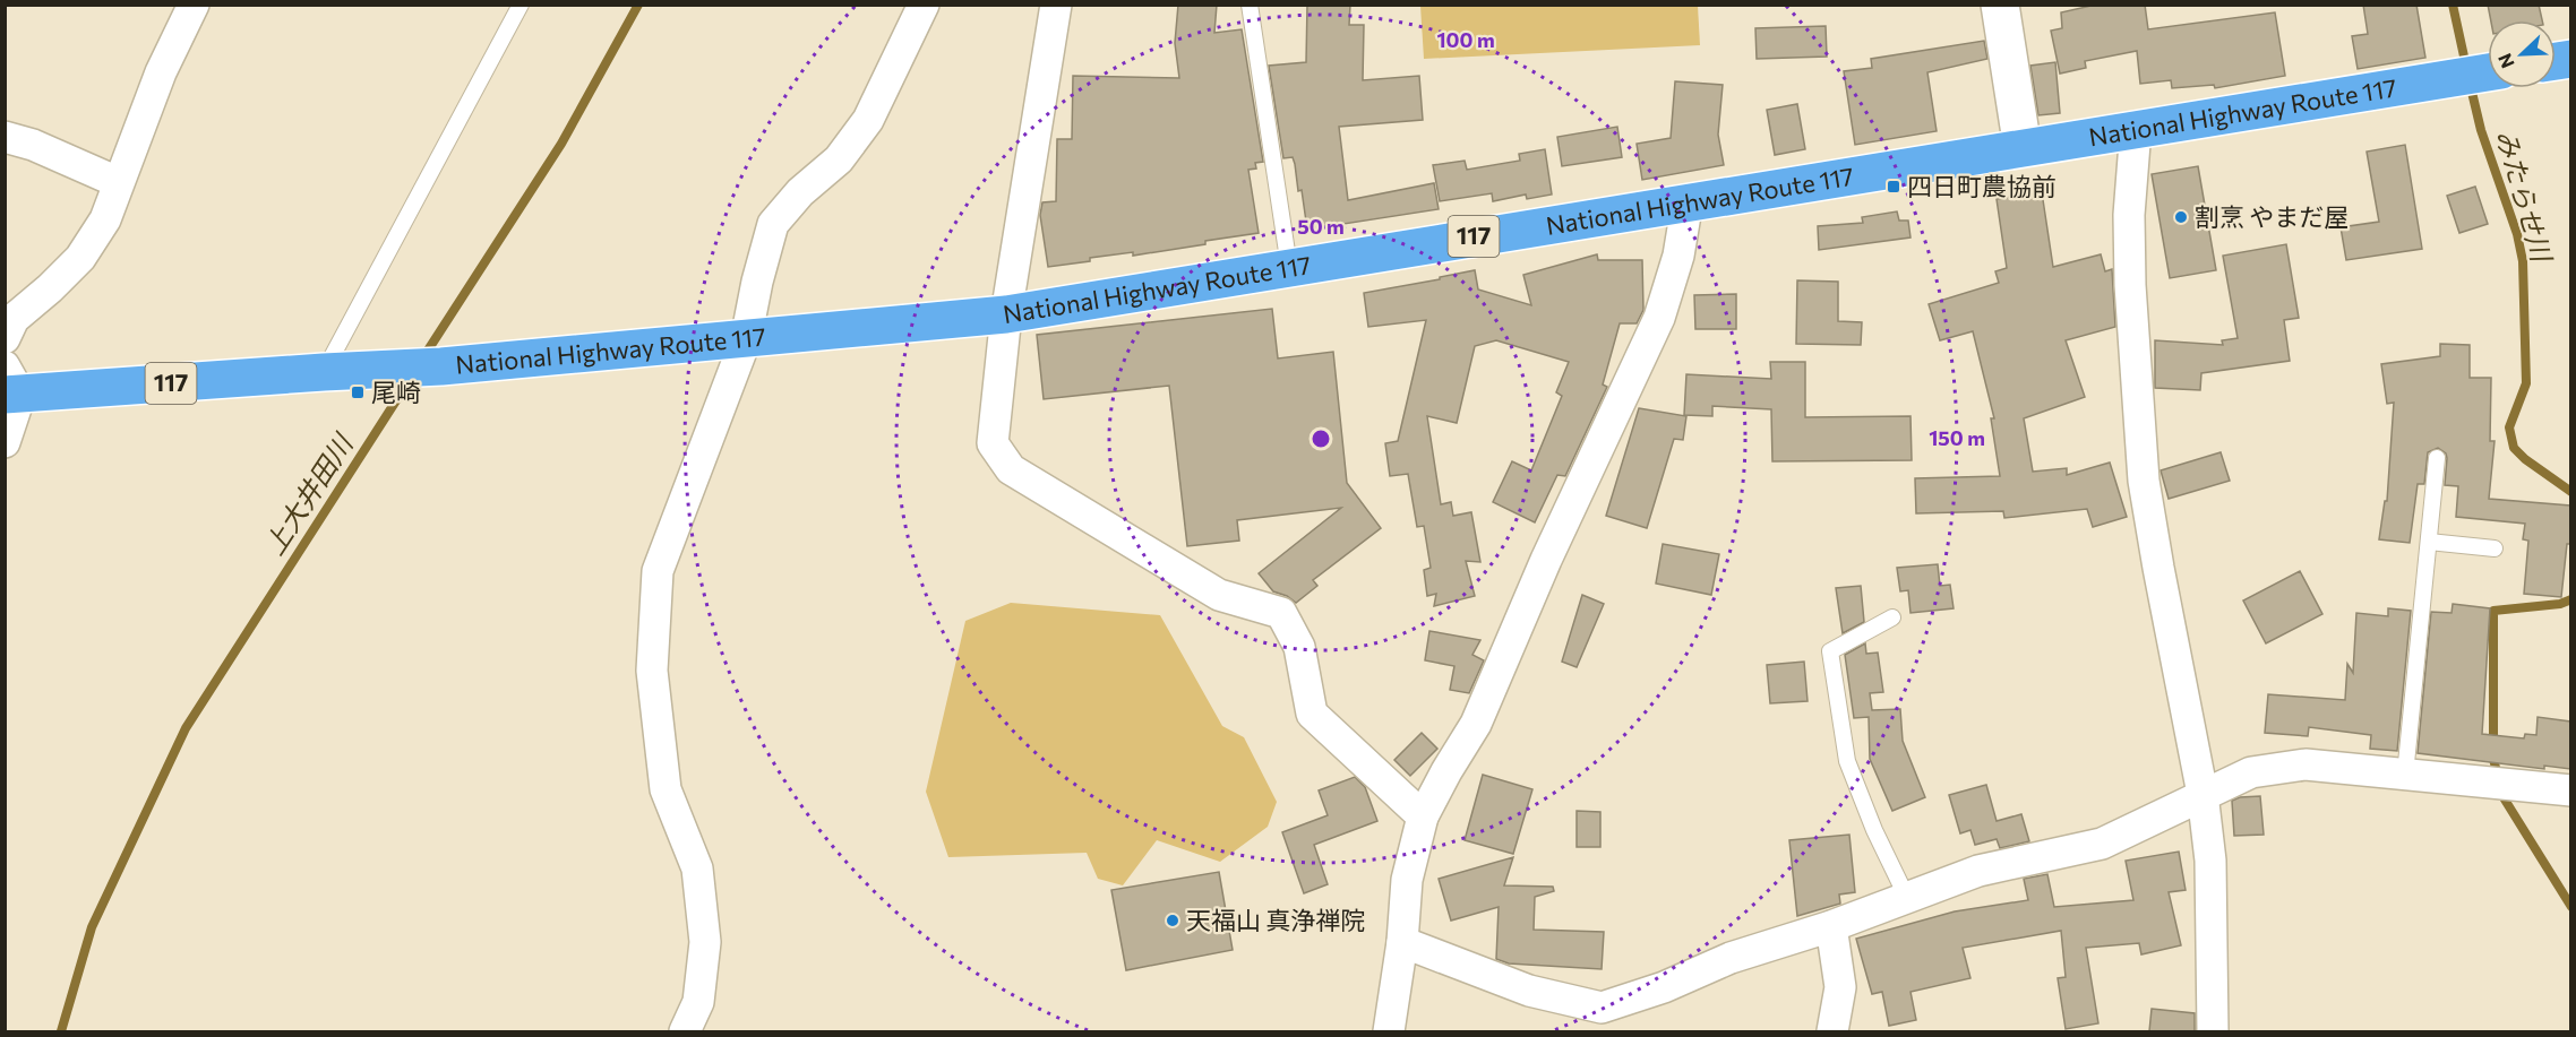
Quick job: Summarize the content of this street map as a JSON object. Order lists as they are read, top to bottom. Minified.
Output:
{"streets":{"highway":["National Highway Route 117","117"]},"water":["みたらせ川","上大井田川"],"places":{"transit":["四日町農協前","尾崎"],"other":["割烹 やまだ屋","天福山 真浄禅院"]},"north":"bottom left","rings":["100 m","50 m","150 m"]}
